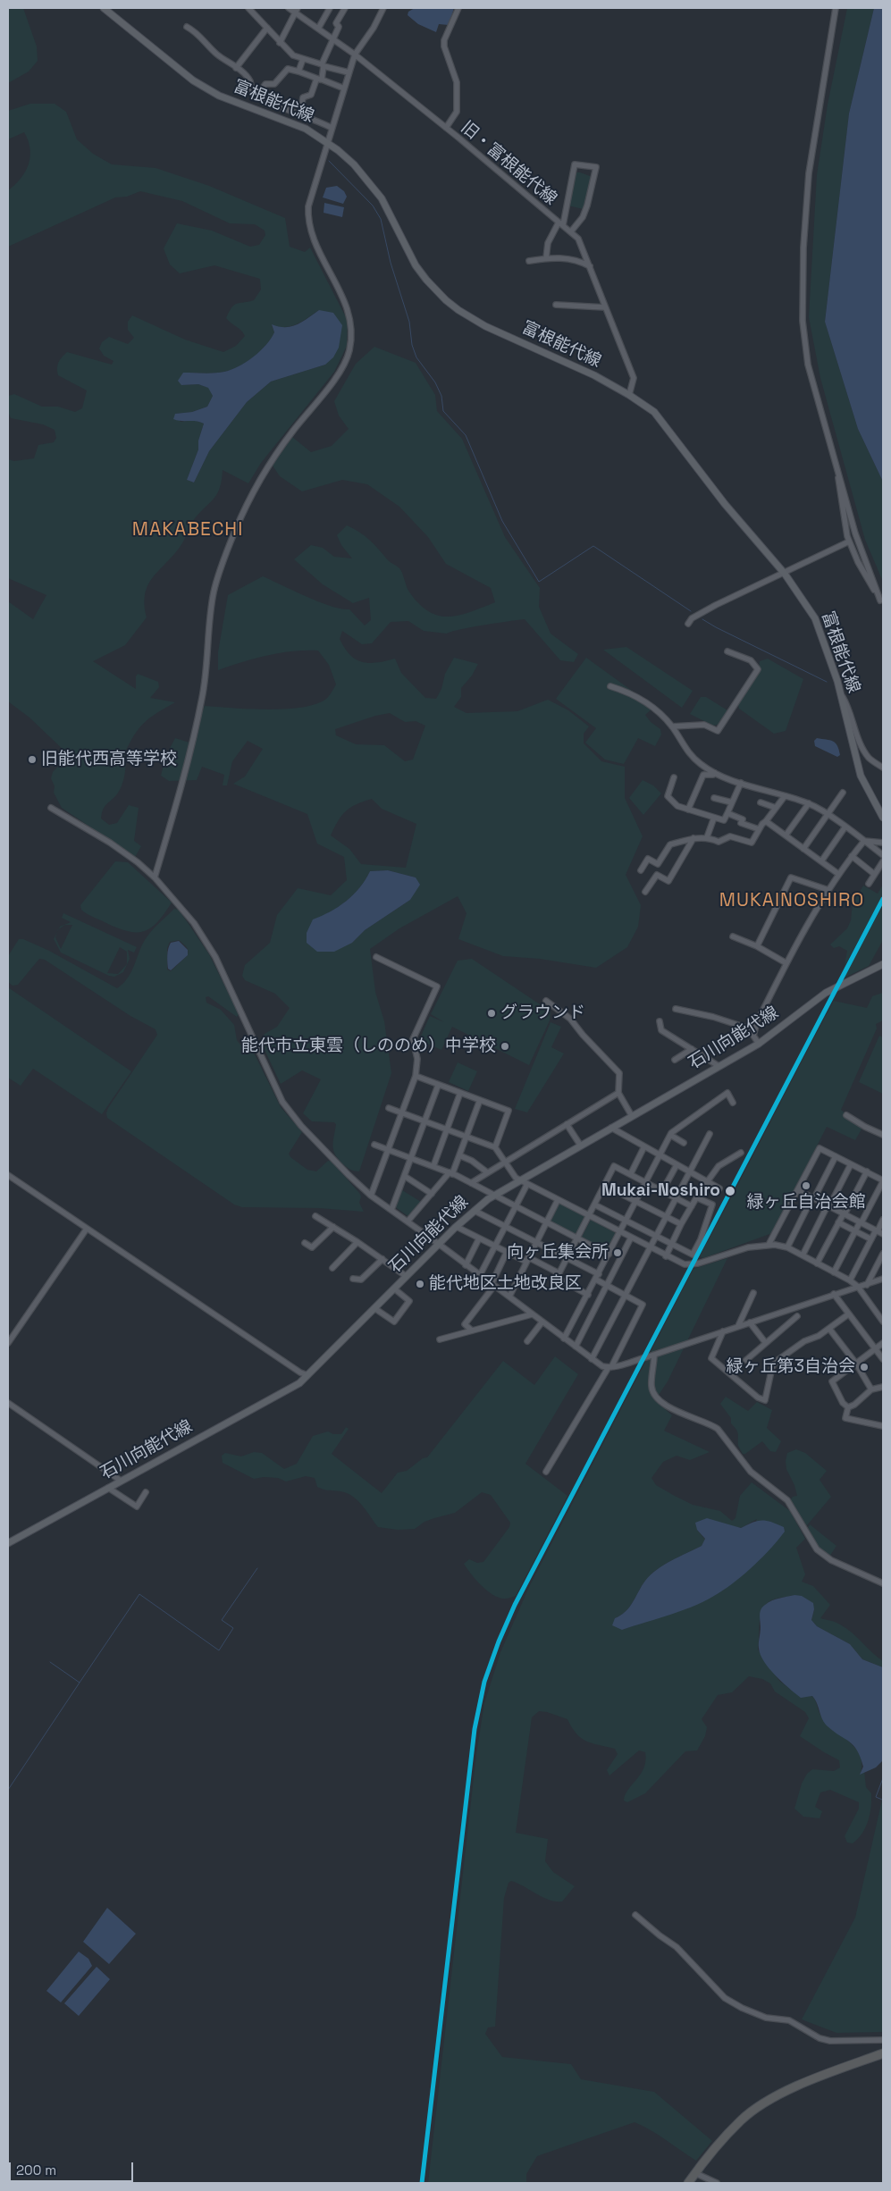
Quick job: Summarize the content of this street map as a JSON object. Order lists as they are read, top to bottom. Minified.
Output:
{"streets":{"main road":["富根能代線","石川向能代線"],"street":["旧・富根能代線"]},"crossings":[["富根能代線","旧・富根能代線"]],"districts":["MAKABECHI","MUKAINOSHIRO"],"places":["旧能代西高等学校","グラウンド","能代市立東雲（しののめ）中学校","緑ヶ丘自治会館","Mukai-Noshiro","向ヶ丘集会所","能代地区土地改良区","緑ヶ丘第3自治会"],"scale_bar":"200 m"}
